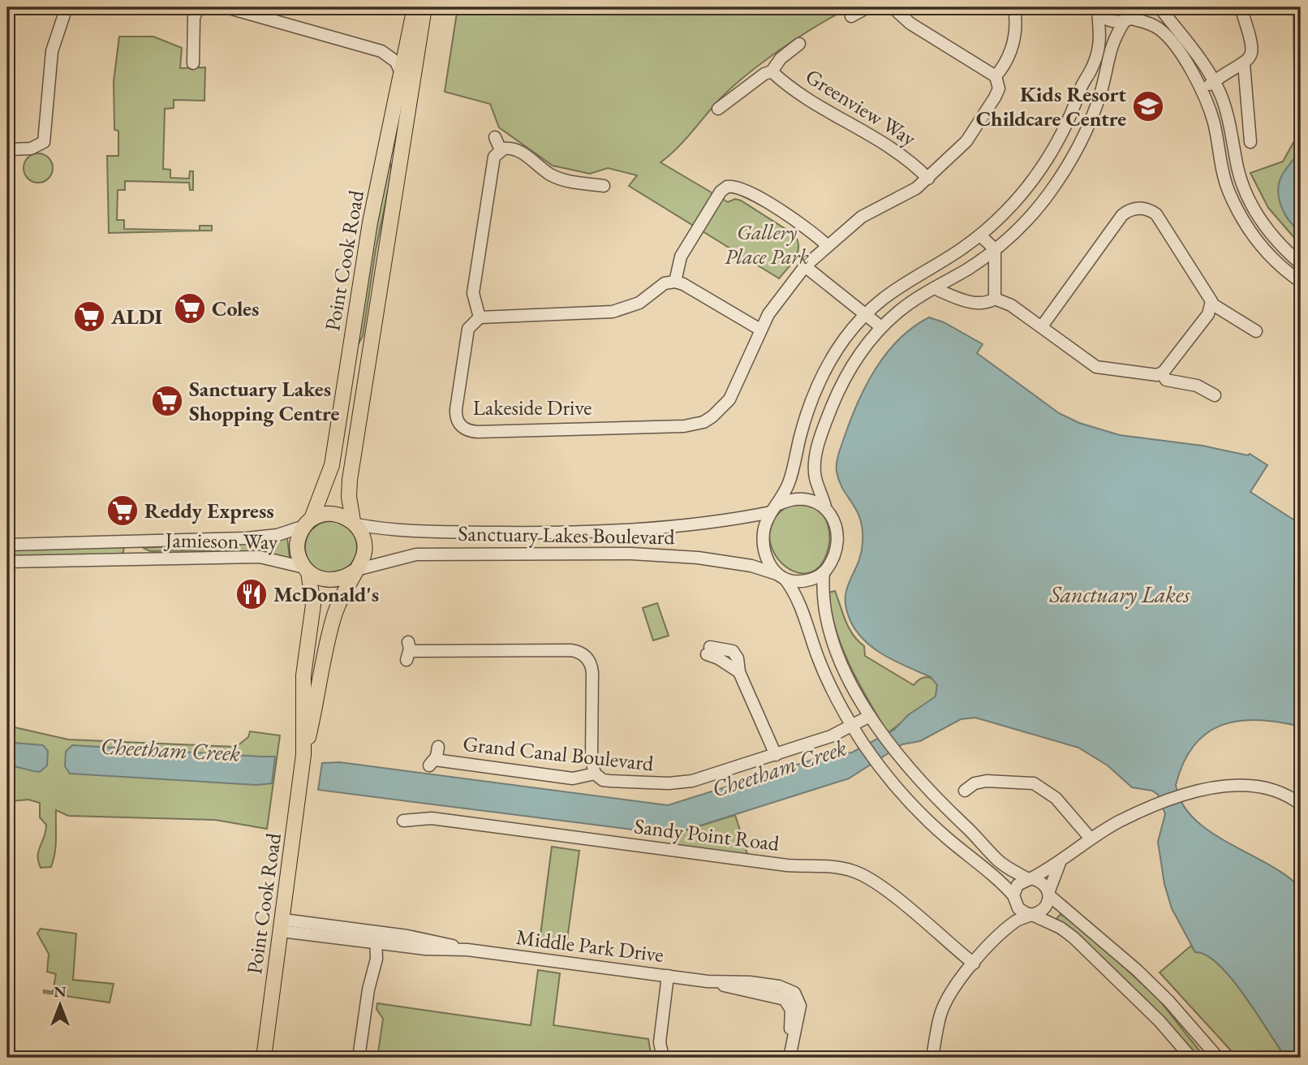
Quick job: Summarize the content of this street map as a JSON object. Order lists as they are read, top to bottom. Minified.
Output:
{"streets":{"main road":["Point Cook Road"],"street":["Greenview Way","Lakeside Drive","Sanctuary Lakes Boulevard","Jamieson Way","Grand Canal Boulevard","Sandy Point Road","Middle Park Drive"]},"crossings":[["Greenview Way","Lakeside Drive"],["Point Cook Road","Sanctuary Lakes Boulevard"],["Point Cook Road","Jamieson Way"],["Point Cook Road","Middle Park Drive"],["Sanctuary Lakes Boulevard","Jamieson Way"]],"water":["Sanctuary Lakes","Cheetham Creek"],"parks":["Gallery Place Park"],"places":{"school or university":["Kids Resort Childcare Centre"],"supermarket":["Coles","ALDI","Sanctuary Lakes Shopping Centre","Reddy Express"],"restaurant":["McDonald's"]},"north":"top"}
